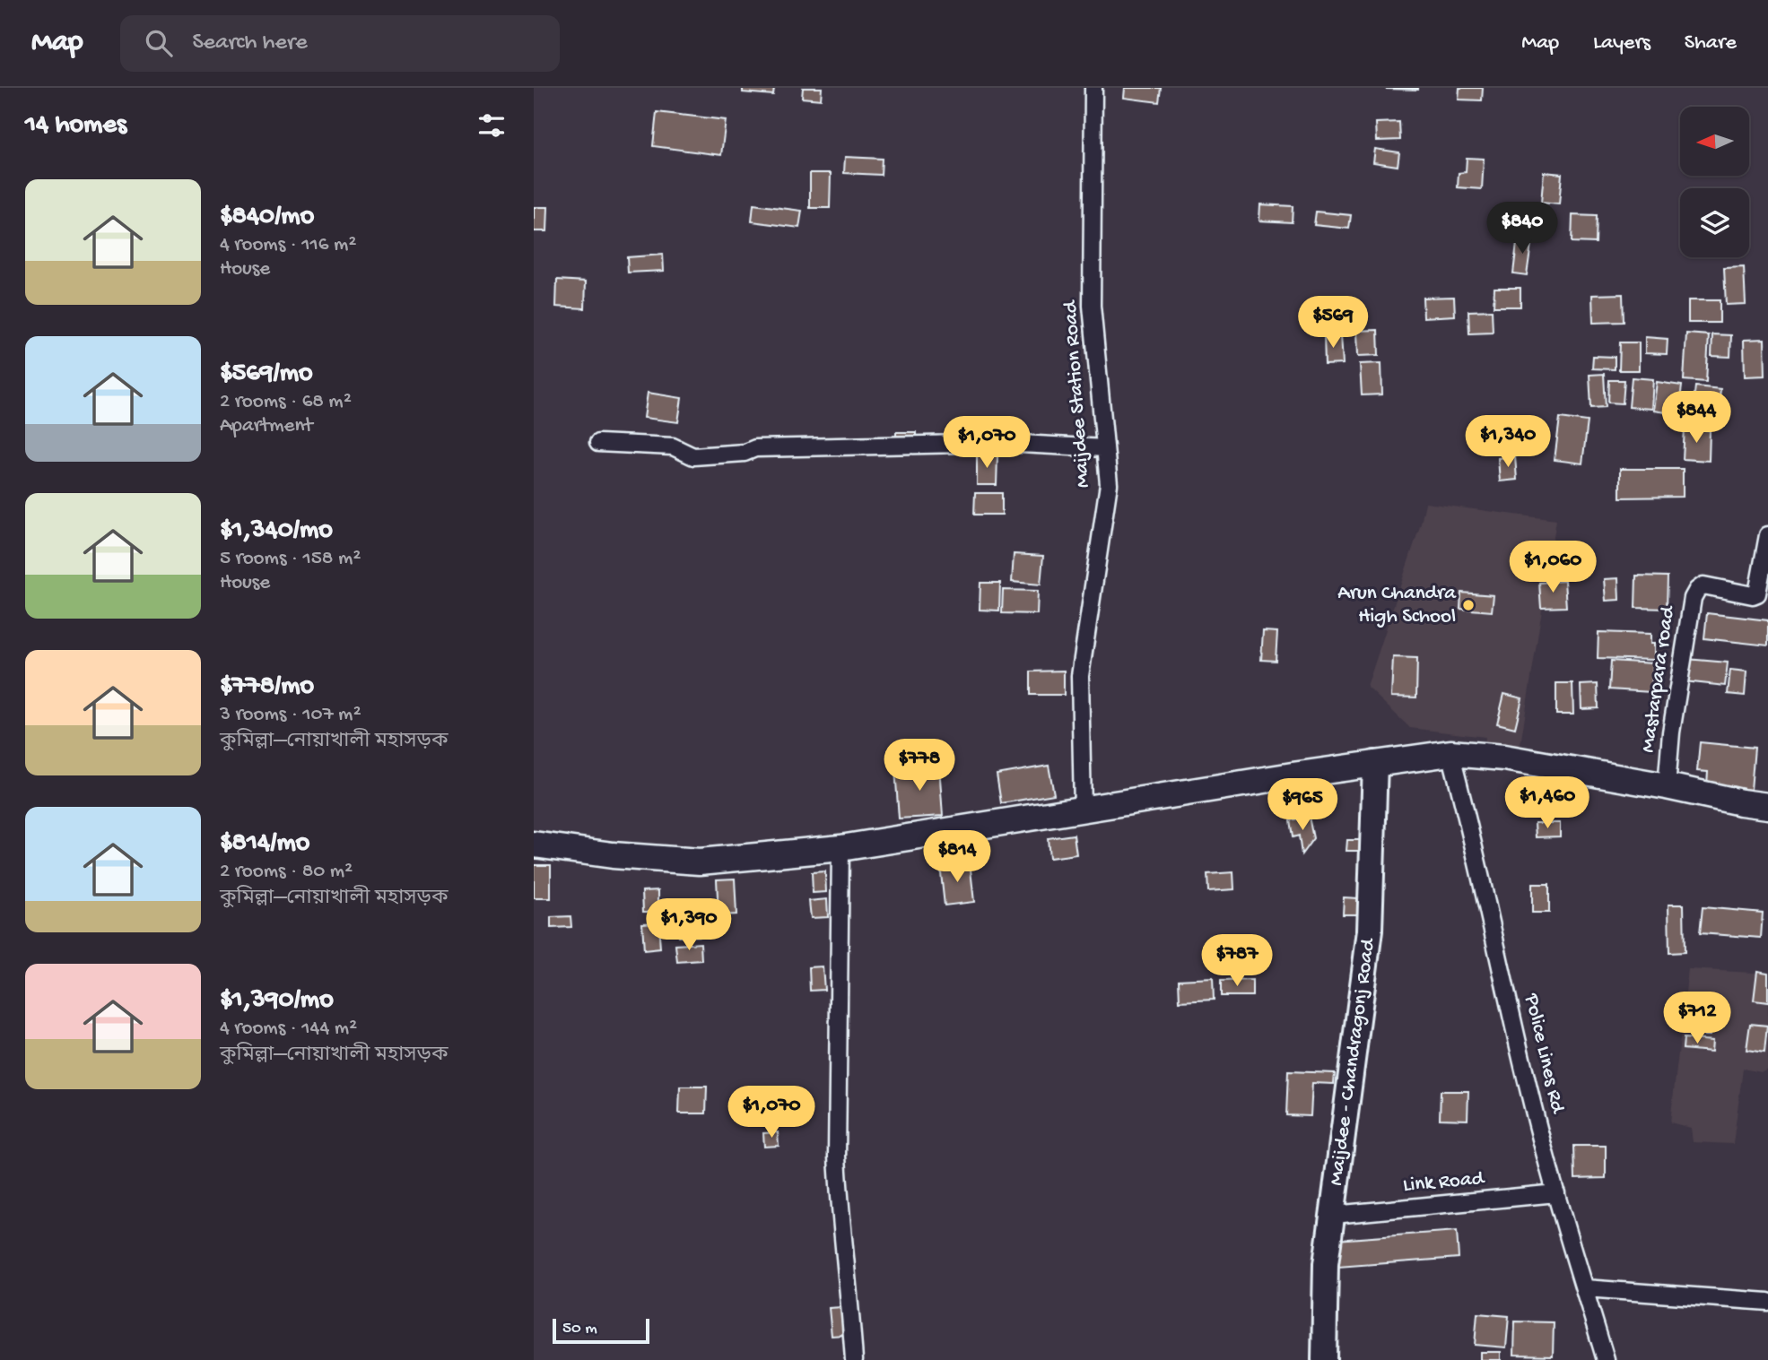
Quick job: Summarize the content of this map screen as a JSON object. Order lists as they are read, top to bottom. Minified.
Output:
{"streets":{"main road":["Maijdee - Chandragonj Road"],"street":["Maijdee Station Road","Mastarpara road","Police Lines Rd","Link Road"]},"crossings":[["Police Lines Rd","Link Road"],["Maijdee - Chandragonj Road","Link Road"]],"places":["Arun Chandra High School"],"scale_bar":"50 m","north":"left","page":{"header":"Map","search":"Search here","nav":["Map","Layers","Share"],"heading":"14 homes","list":[{"name":"$840/mo","note":"4 rooms · 116 m² · House"},{"name":"$569/mo","note":"2 rooms · 68 m² · Apartment"},{"name":"$1,340/mo","note":"5 rooms · 158 m² · House"},{"name":"$778/mo","note":"3 rooms · 107 m² · কুমিল্লা–নোয়াখালী মহাসড়ক"},{"name":"$814/mo","note":"2 rooms · 80 m² · কুমিল্লা–নোয়াখালী মহাসড়ক"},{"name":"$1,390/mo","note":"4 rooms · 144 m² · কুমিল্লা–নোয়াখালী মহাসড়ক"}],"price":["$840","$569","$844","$1,340","$1,070","$1,060","$778","$1,460","$965","$814","$1,390","$787","$712","$1,070"],"scale":"50 m"}}
